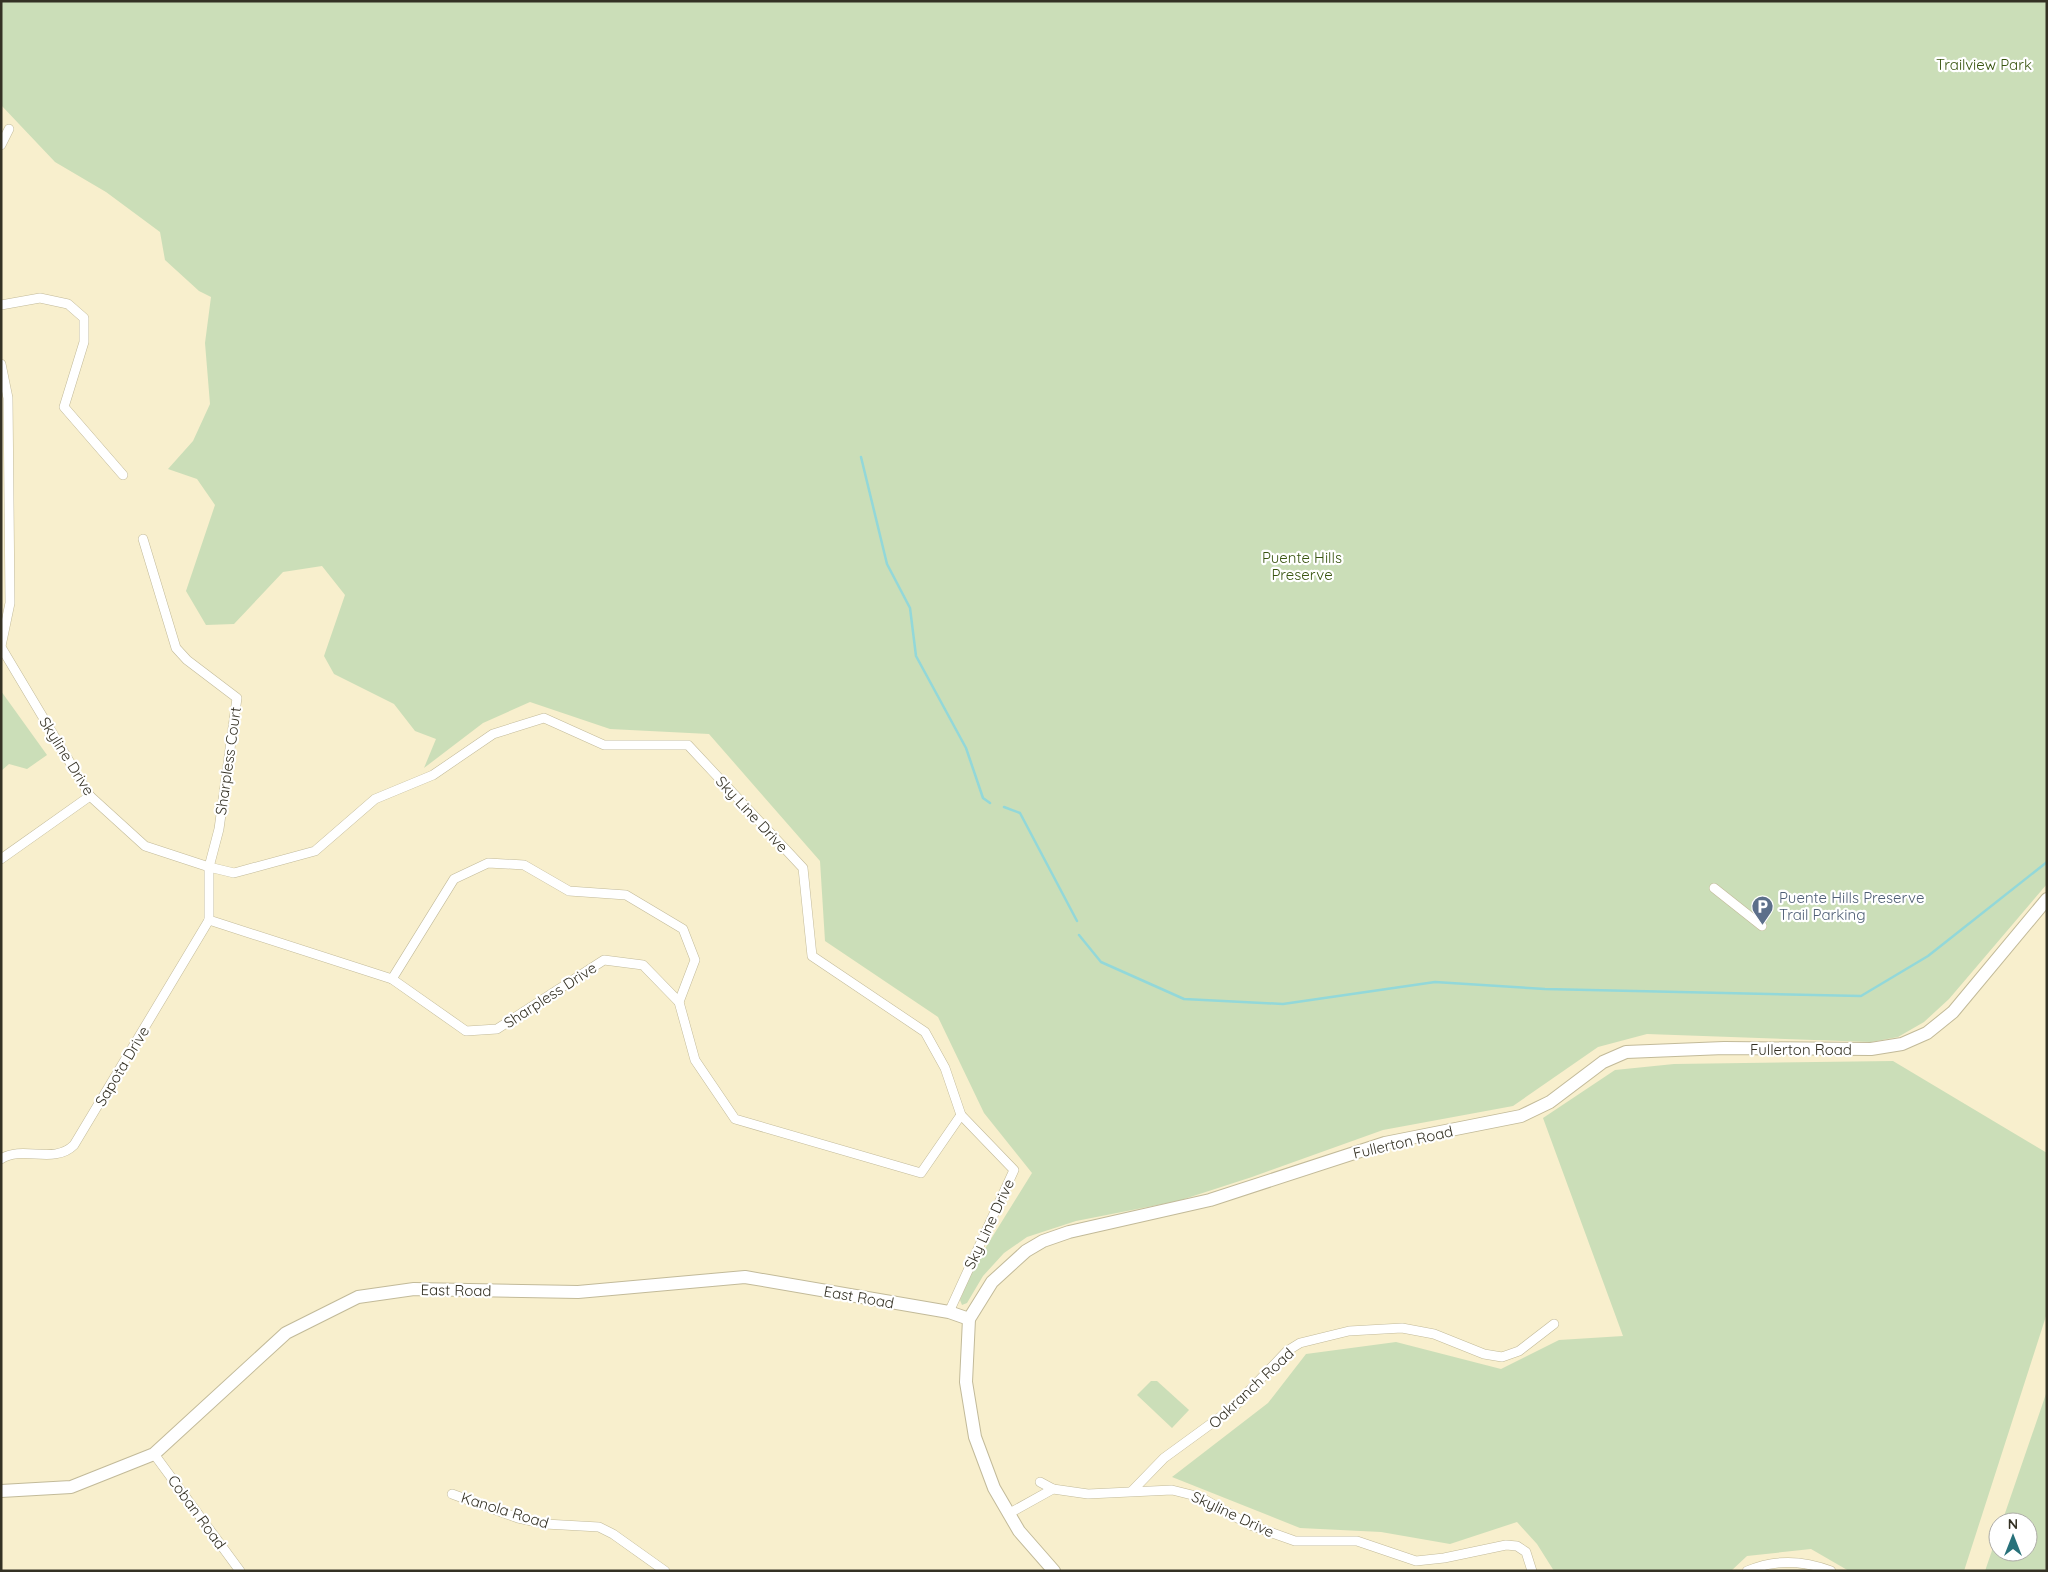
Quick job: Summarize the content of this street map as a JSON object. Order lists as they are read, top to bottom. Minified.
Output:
{"streets":{"street":["Skyline Drive","Sharpless Court","Sky Line Drive","Sharpless Drive","Fullerton Road","Sapota Drive","East Road","Oakranch Road","Kanola Road","Coban Road"]},"crossings":[["Skyline Drive","Sharpless Court"],["Skyline Drive","Sky Line Drive"],["Skyline Drive","Oakranch Road"],["Sharpless Court","Sky Line Drive"],["Sky Line Drive","Sharpless Drive"],["Sky Line Drive","East Road"],["Sharpless Drive","Sapota Drive"],["Fullerton Road","East Road"],["East Road","Coban Road"]],"parks":["Trailview Park","Puente Hills Preserve"],"places":{"parking":["Puente Hills Preserve Trail Parking"]},"north":"top"}
